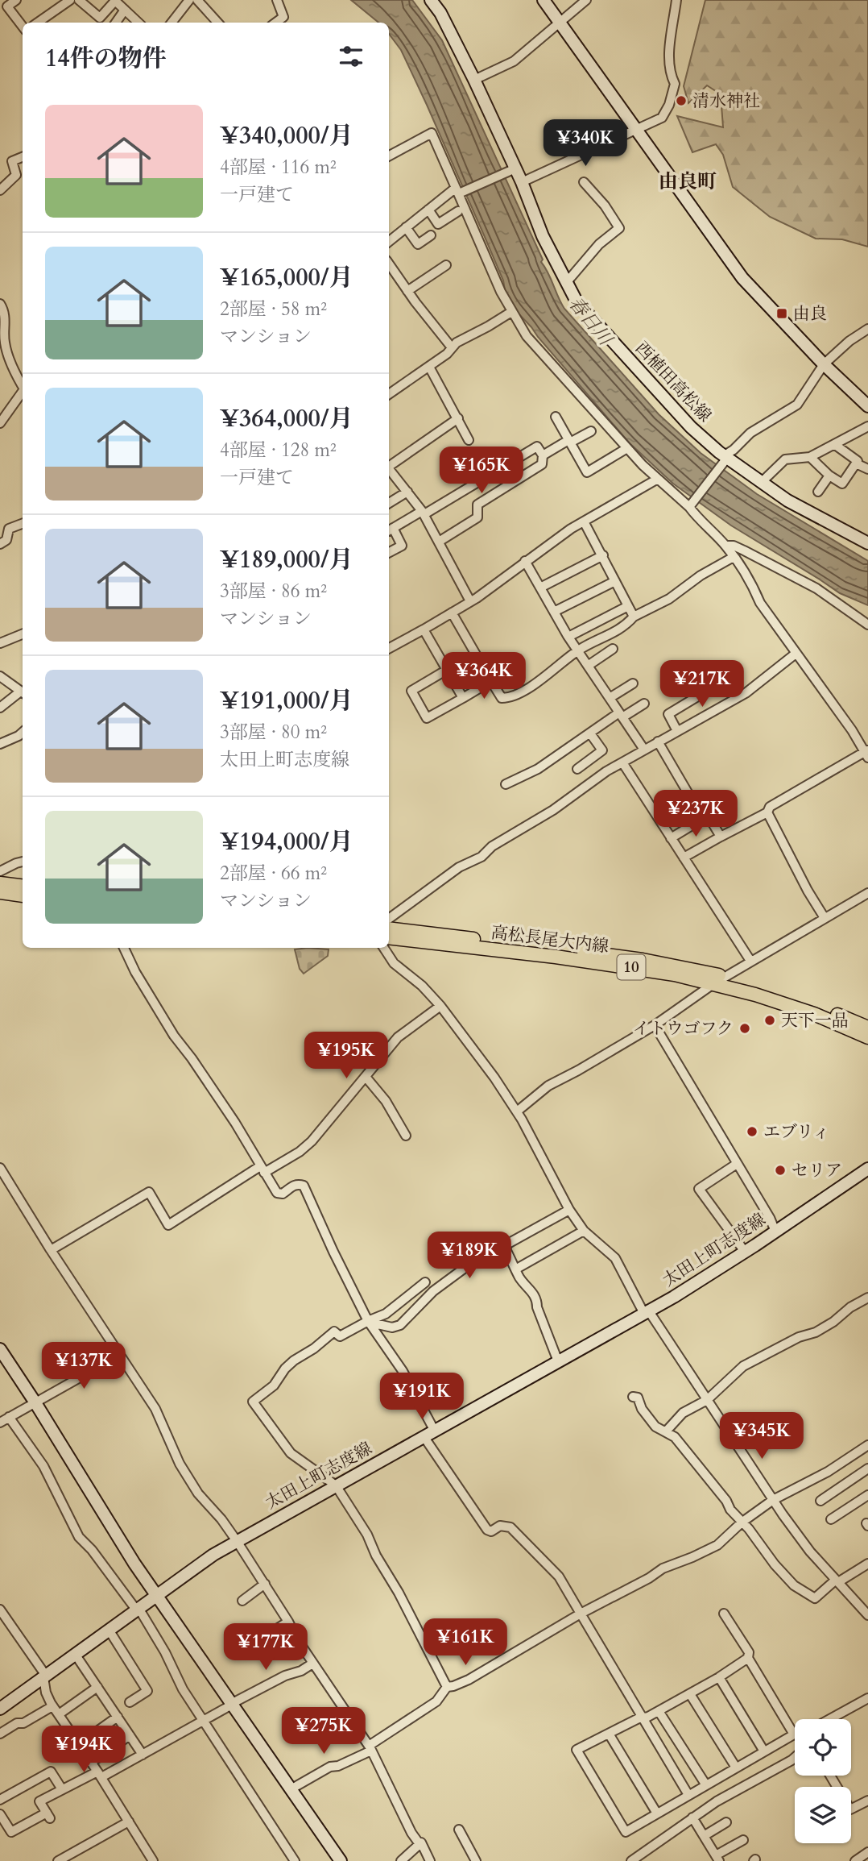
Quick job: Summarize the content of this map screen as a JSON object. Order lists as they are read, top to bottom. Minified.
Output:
{"streets":{"main road":["西植田高松線","高松長尾大内線","10","太田上町志度線"]},"districts":["由良町"],"water":["春日川"],"places":{"other":["清水神社","天下一品","イトウゴフク","エブリィ","セリア"],"transit":["由良"]},"page":{"heading":"14件の物件","list":[{"name":"¥340,000/月","note":"4部屋 · 116 m² · 一戸建て"},{"name":"¥165,000/月","note":"2部屋 · 58 m² · マンション"},{"name":"¥364,000/月","note":"4部屋 · 128 m² · 一戸建て"},{"name":"¥189,000/月","note":"3部屋 · 86 m² · マンション"},{"name":"¥191,000/月","note":"3部屋 · 80 m² · 太田上町志度線"},{"name":"¥194,000/月","note":"2部屋 · 66 m² · マンション"}],"price":["¥340K","¥165K","¥364K","¥217K","¥237K","¥195K","¥189K","¥137K","¥191K","¥345K","¥161K","¥177K","¥275K","¥194K"]}}
